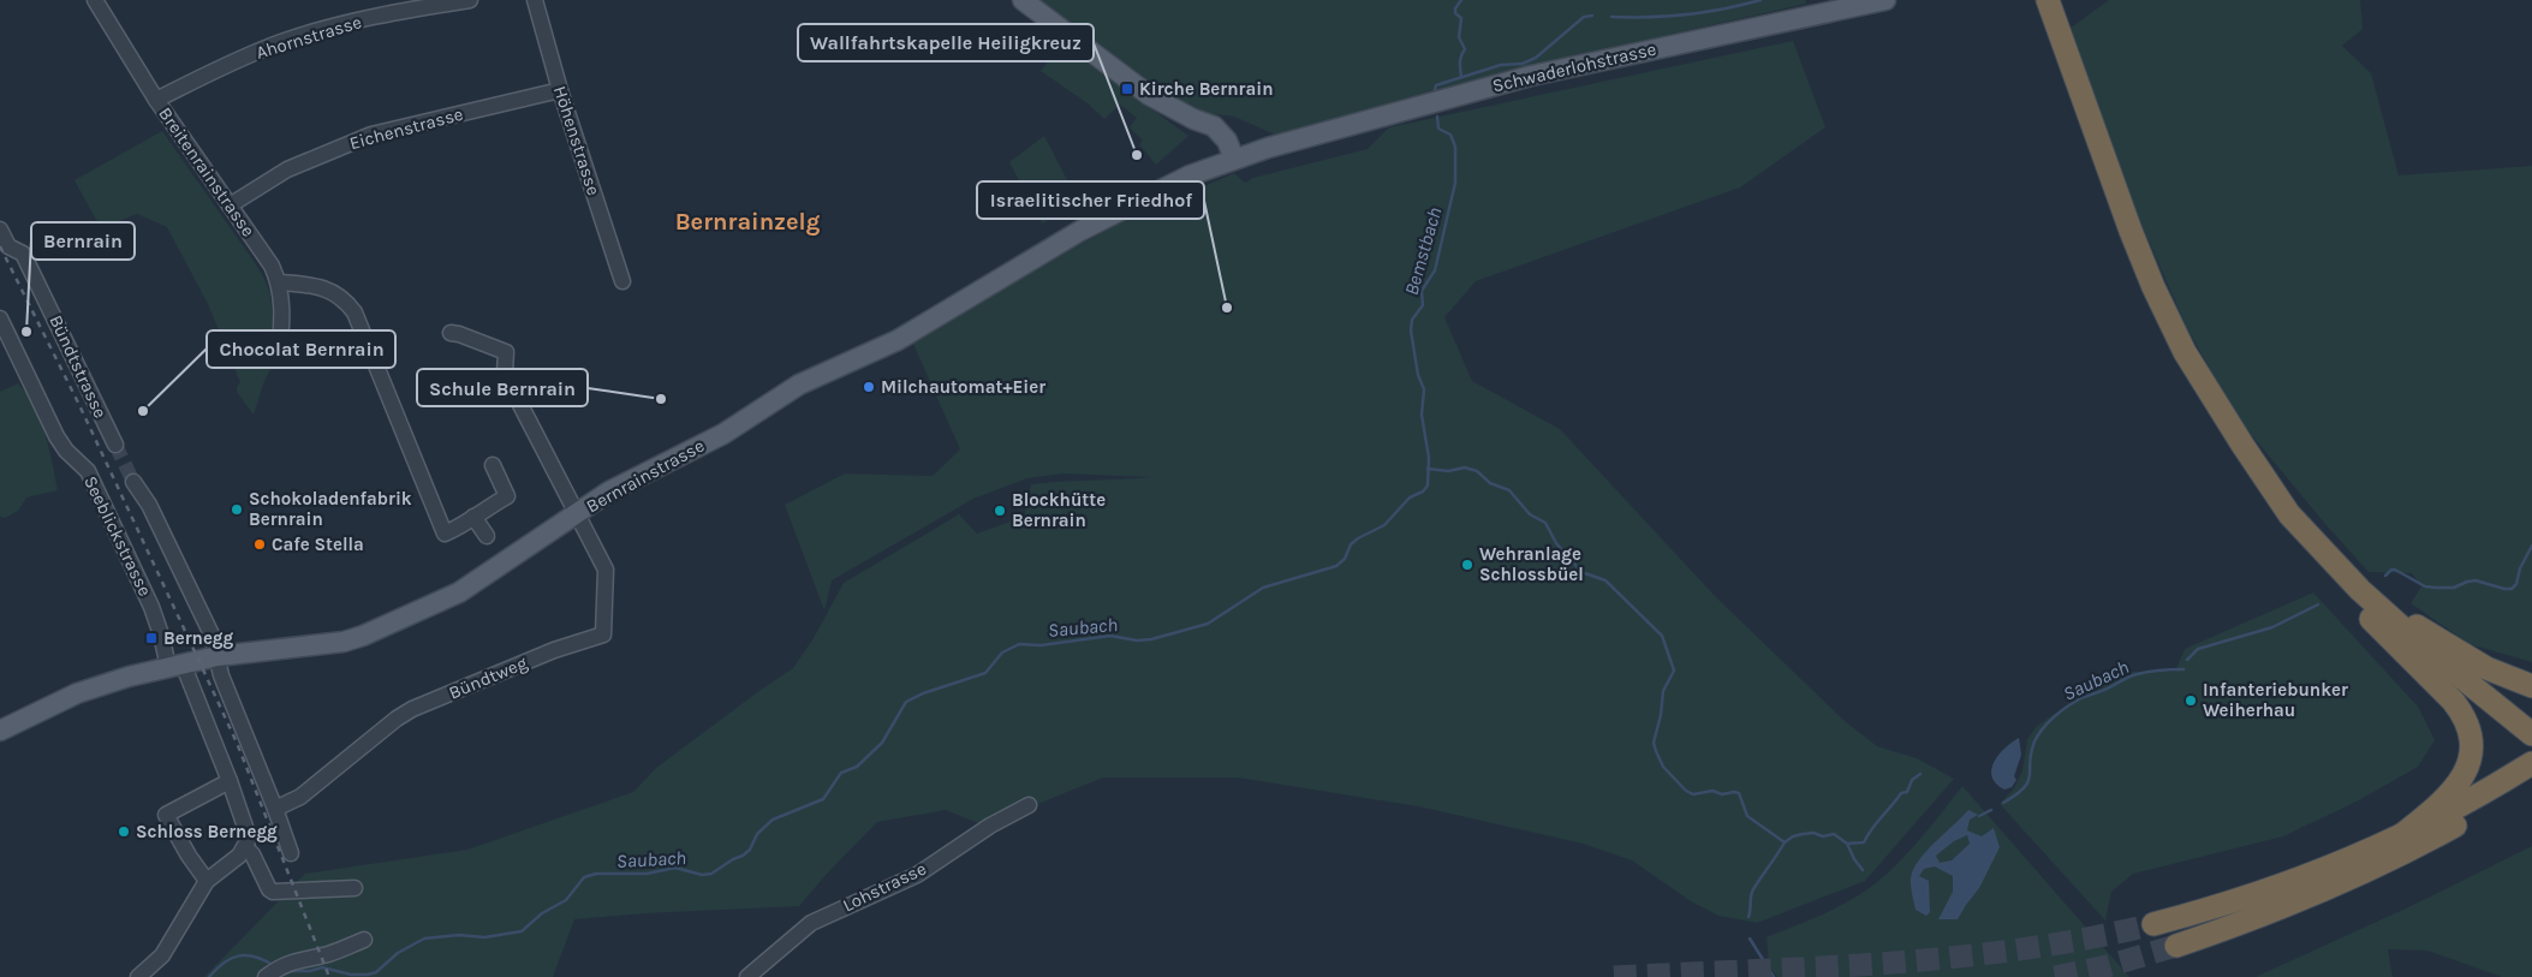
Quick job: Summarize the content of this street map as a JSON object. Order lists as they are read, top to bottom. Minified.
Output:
{"streets":{"main road":["Schwaderlohstrasse","Bernrainstrasse"],"street":["Ahornstrasse","Eichenstrasse","Höhenstrasse","Breitenrainstrasse","Bündtstrasse","Seeblickstrasse","Bündtweg","Lohstrasse"]},"crossings":[["Ahornstrasse","Breitenrainstrasse"],["Schwaderlohstrasse","Bernrainstrasse"],["Eichenstrasse","Höhenstrasse"],["Eichenstrasse","Breitenrainstrasse"],["Bernrainstrasse","Seeblickstrasse"],["Bernrainstrasse","Bündtweg"]],"districts":["Bernrainzelg"],"water":["Bemstbach","Saubach"],"places":{"transit":["Kirche Bernrain","Bernegg"],"other":["Wallfahrtskapelle Heiligkreuz","Israelitischer Friedhof","Bernrain","Milchautomat+Eier","Schule Bernrain","Chocolat Bernrain","Schokoladenfabrik Bernrain","Blockhütte Bernrain","Cafe Stella","Wehranlage Schlossbüel","Infanteriebunker Weiherhau","Schloss Bernegg"]}}
